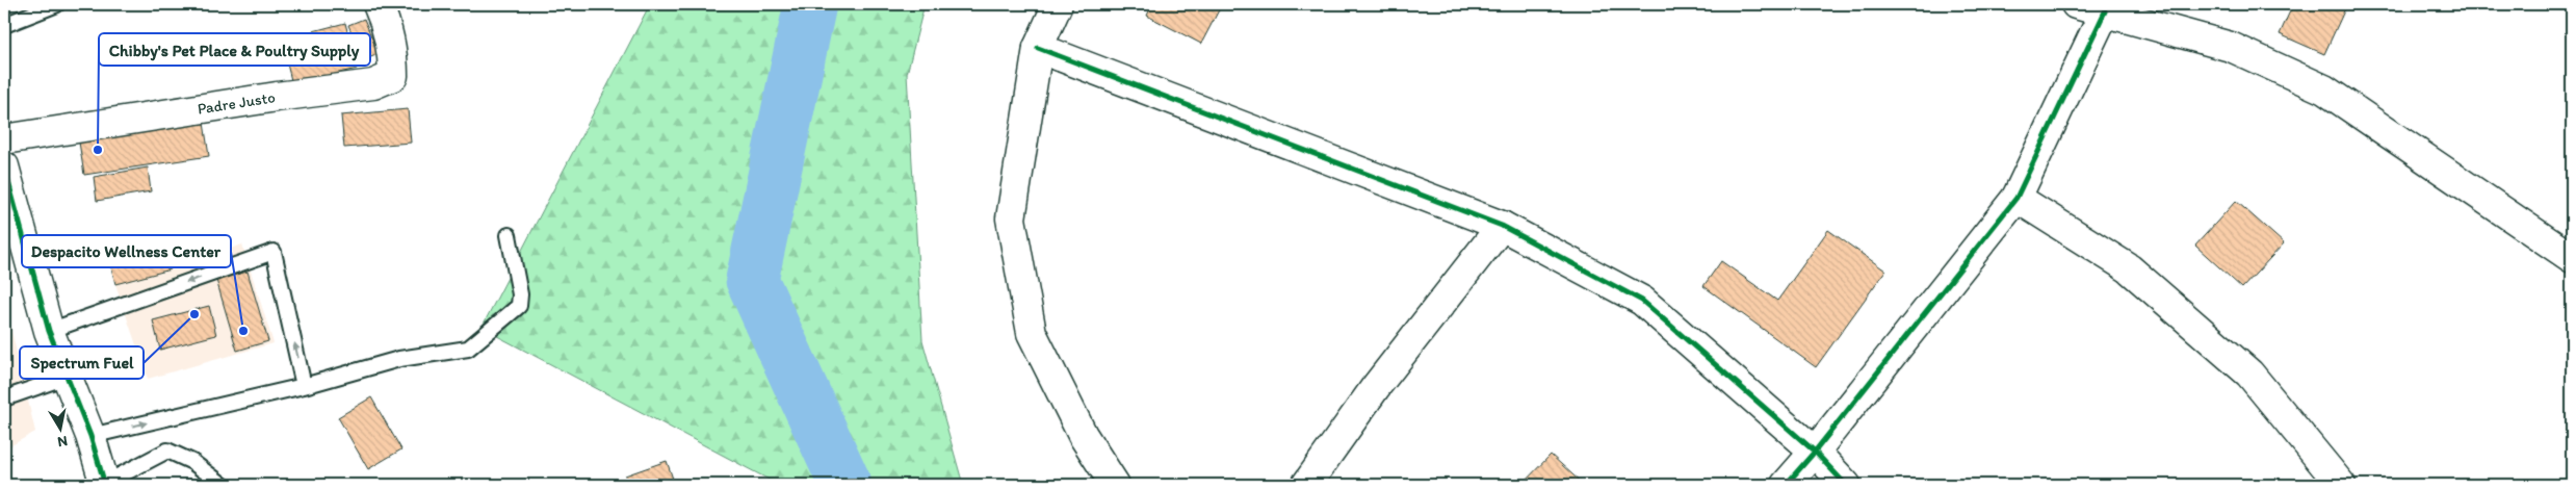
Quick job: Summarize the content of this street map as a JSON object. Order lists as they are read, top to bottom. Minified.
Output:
{"streets":{"main road":["Padre Justo"]},"places":["Chibby's Pet Place & Poultry Supply","Spectrum Fuel","Despacito Wellness Center"],"north":"bottom"}
